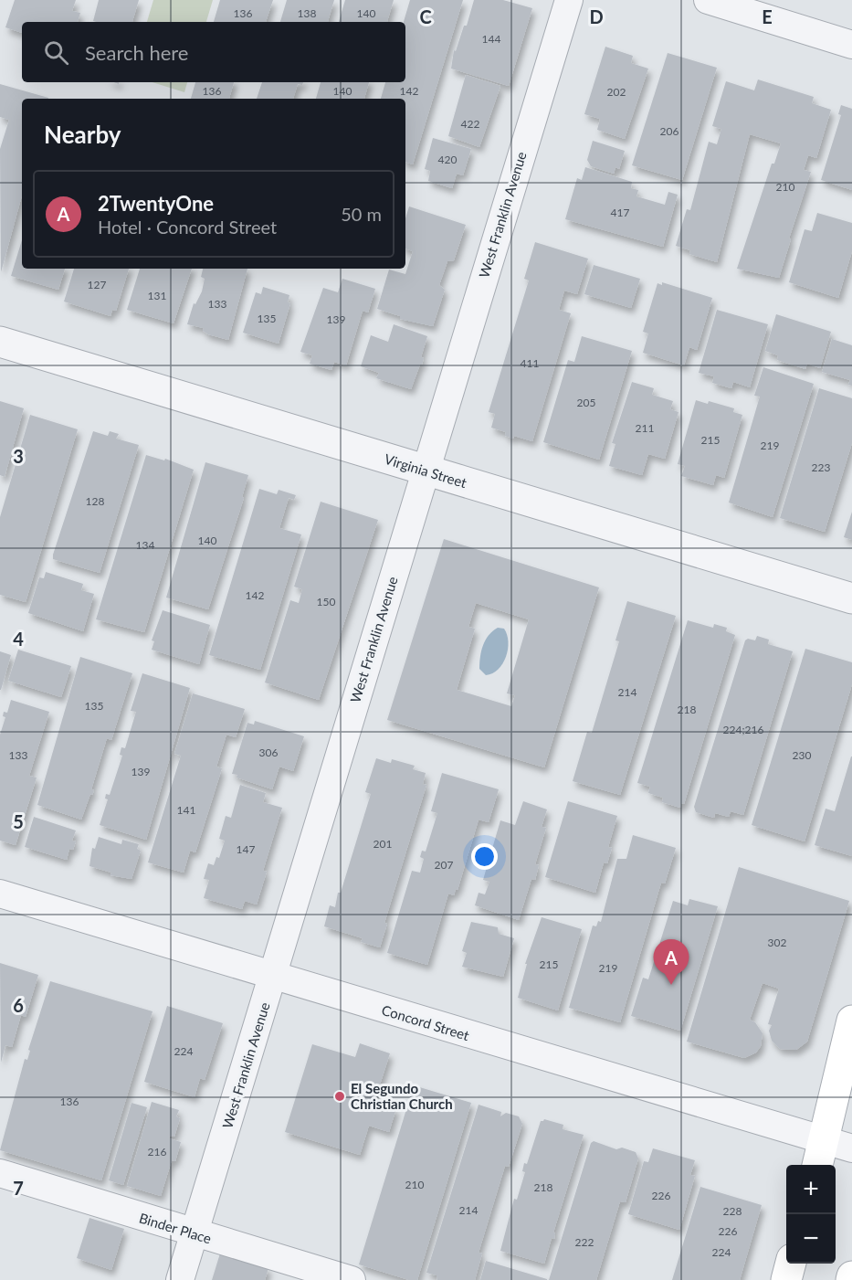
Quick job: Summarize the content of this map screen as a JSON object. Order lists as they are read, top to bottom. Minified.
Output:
{"streets":{"street":["West Franklin Avenue","Virginia Street","Concord Street","Binder Place"]},"crossings":[["West Franklin Avenue","Virginia Street"],["West Franklin Avenue","Concord Street"],["West Franklin Avenue","Binder Place"]],"places":["El Segundo Christian Church"],"house_numbers":["136","138","140","144","136","140","142","202","422","206","420","210","417","127","131","133","135","139","411","205","211","215","219","223","128","140","134","142","150","214","135","218","224;216","306","133","230","139","141","201","147","207","302","215","219","224","136","216","210","218","226","214","228","226","222","224"],"page":{"search":"Search here","heading":"Nearby","list":[{"mark":"A","name":"2TwentyOne","note":"Hotel · Concord Street","value":"50 m"}],"pins":"A","map_buttons":["+","−"]},"grid":{"columns":["C","D","E"],"rows":["3","4","5","6","7"]}}
